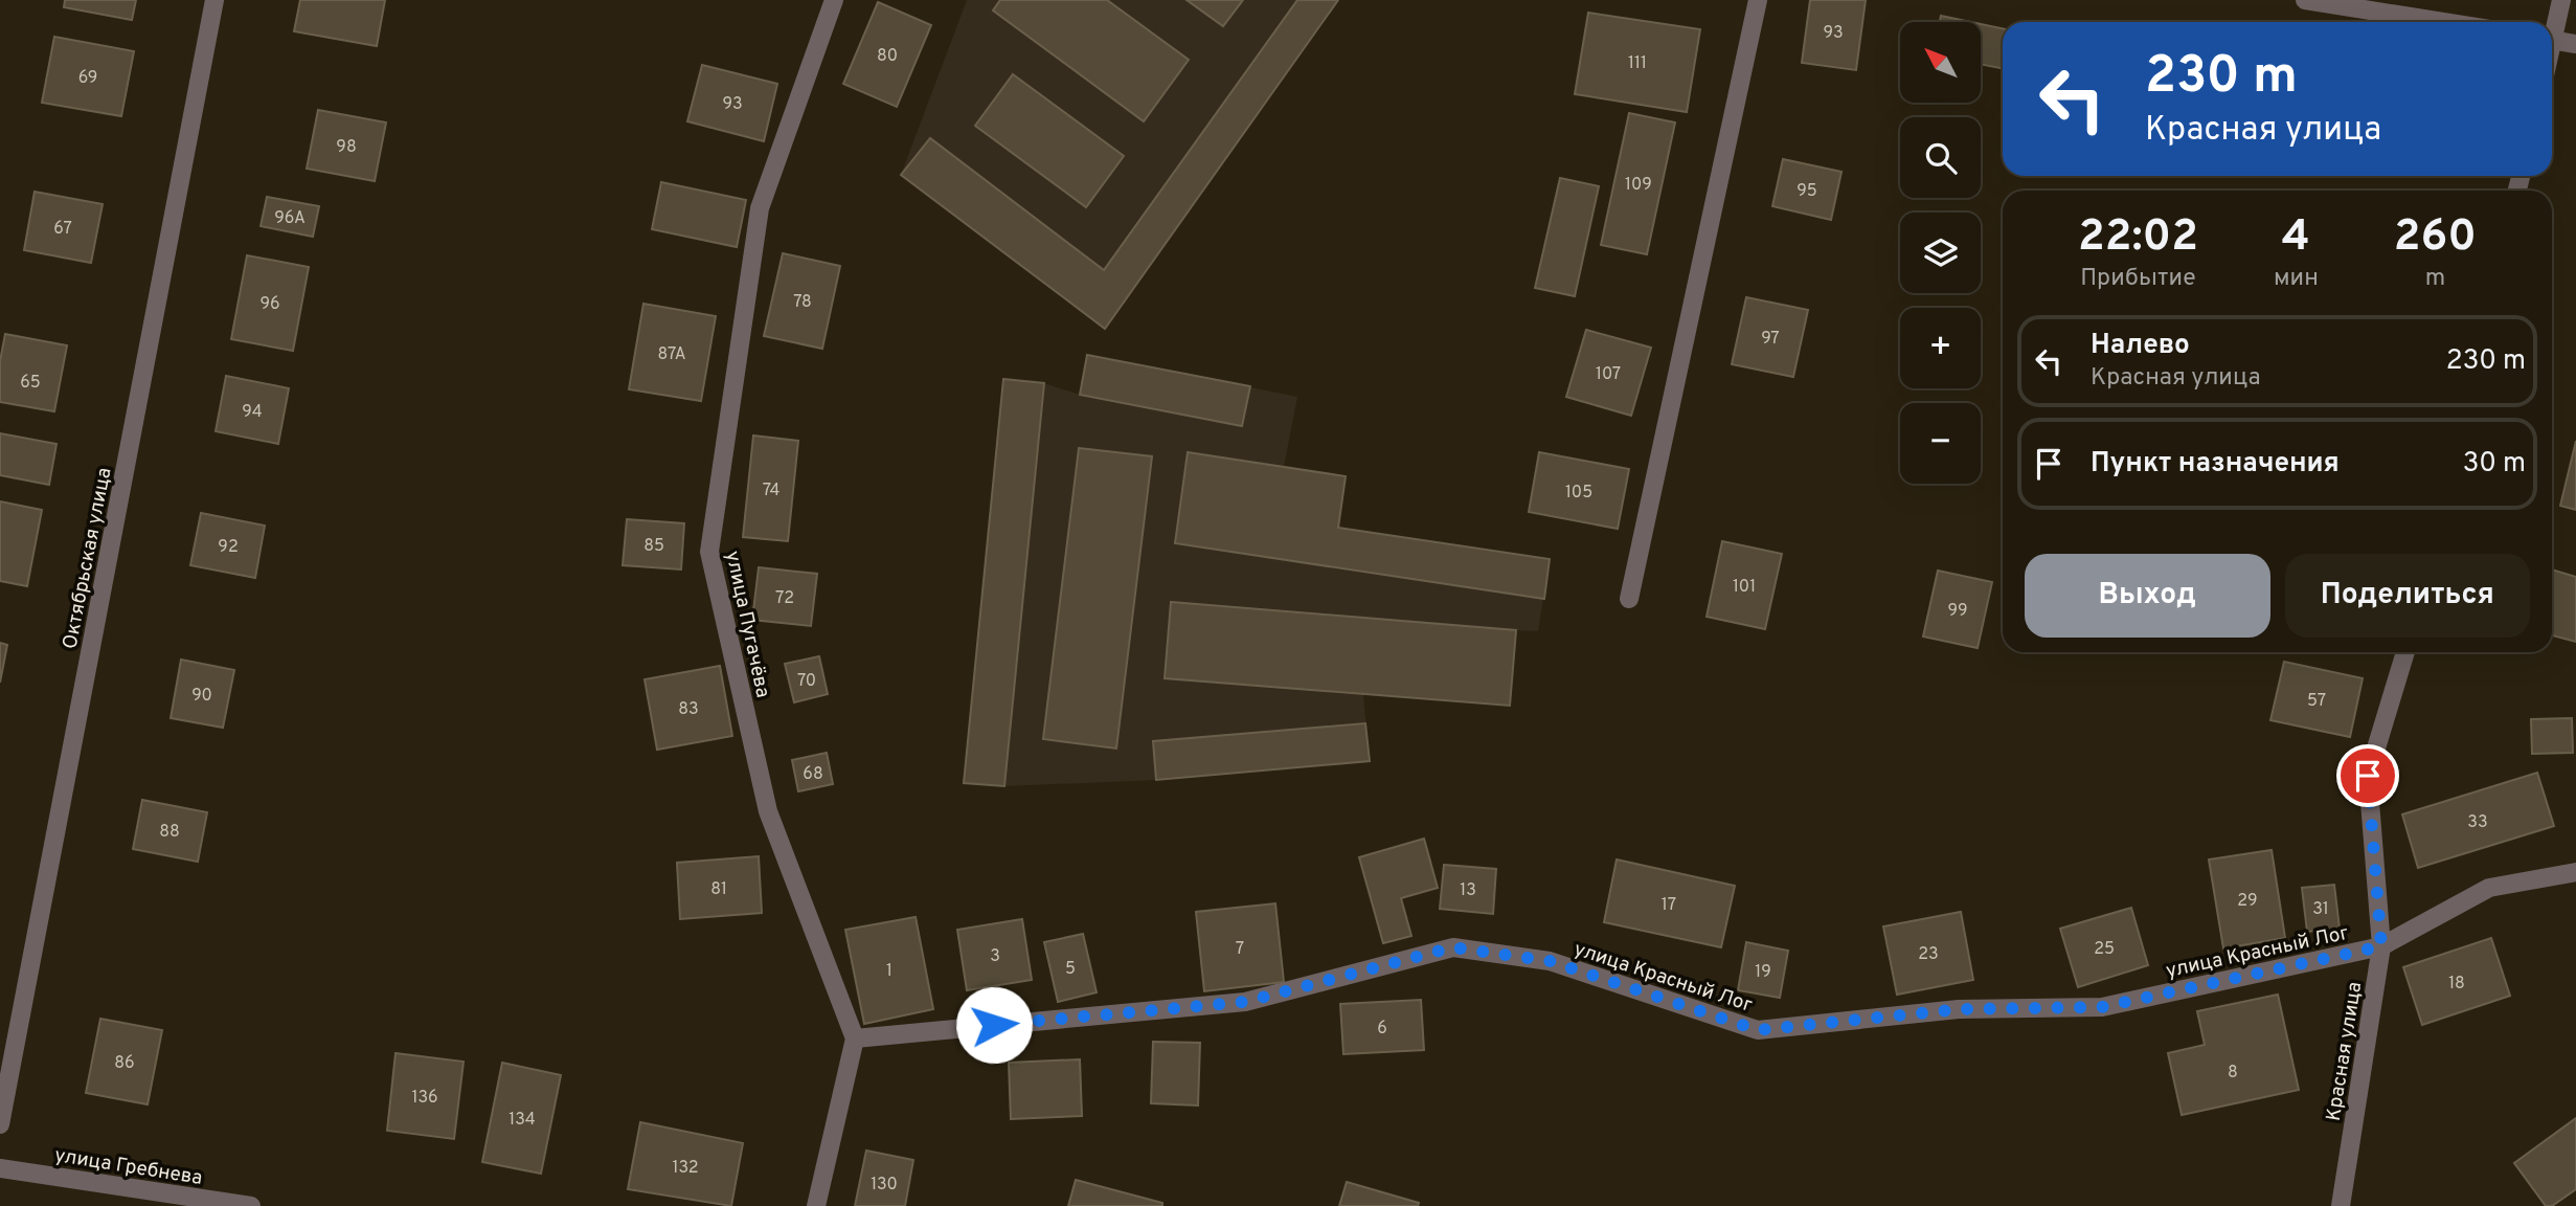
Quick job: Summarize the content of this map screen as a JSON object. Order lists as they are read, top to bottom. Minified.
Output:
{"streets":{"street":["Октябрьская улица","улица Пугачёва","улица Красный Лог","Красная улица","улица Гребнева"]},"crossings":[["улица Пугачёва","улица Красный Лог"],["улица Красный Лог","Красная улица"]],"house_numbers":["93","80","111","69","93","98","109","95","96А","67","78","96","97","87А","107","65","94","74","105","85","92","101","72","99","70","90","57","83","68","33","88","81","13","29","17","31","7","25","23","3","5","1","19","18","6","86","8","136","134","132","130"],"north":"top left","page":{"map_buttons":["+","−"],"turn":["230 m","Красная улица"],"eta":["22:02","Прибытие","4","мин","260","m"],"list":[{"name":"Налево","note":"Красная улица","value":"230 m"},{"name":"Пункт назначения","value":"30 m"}],"buttons":["Выход","Поделиться"]}}
